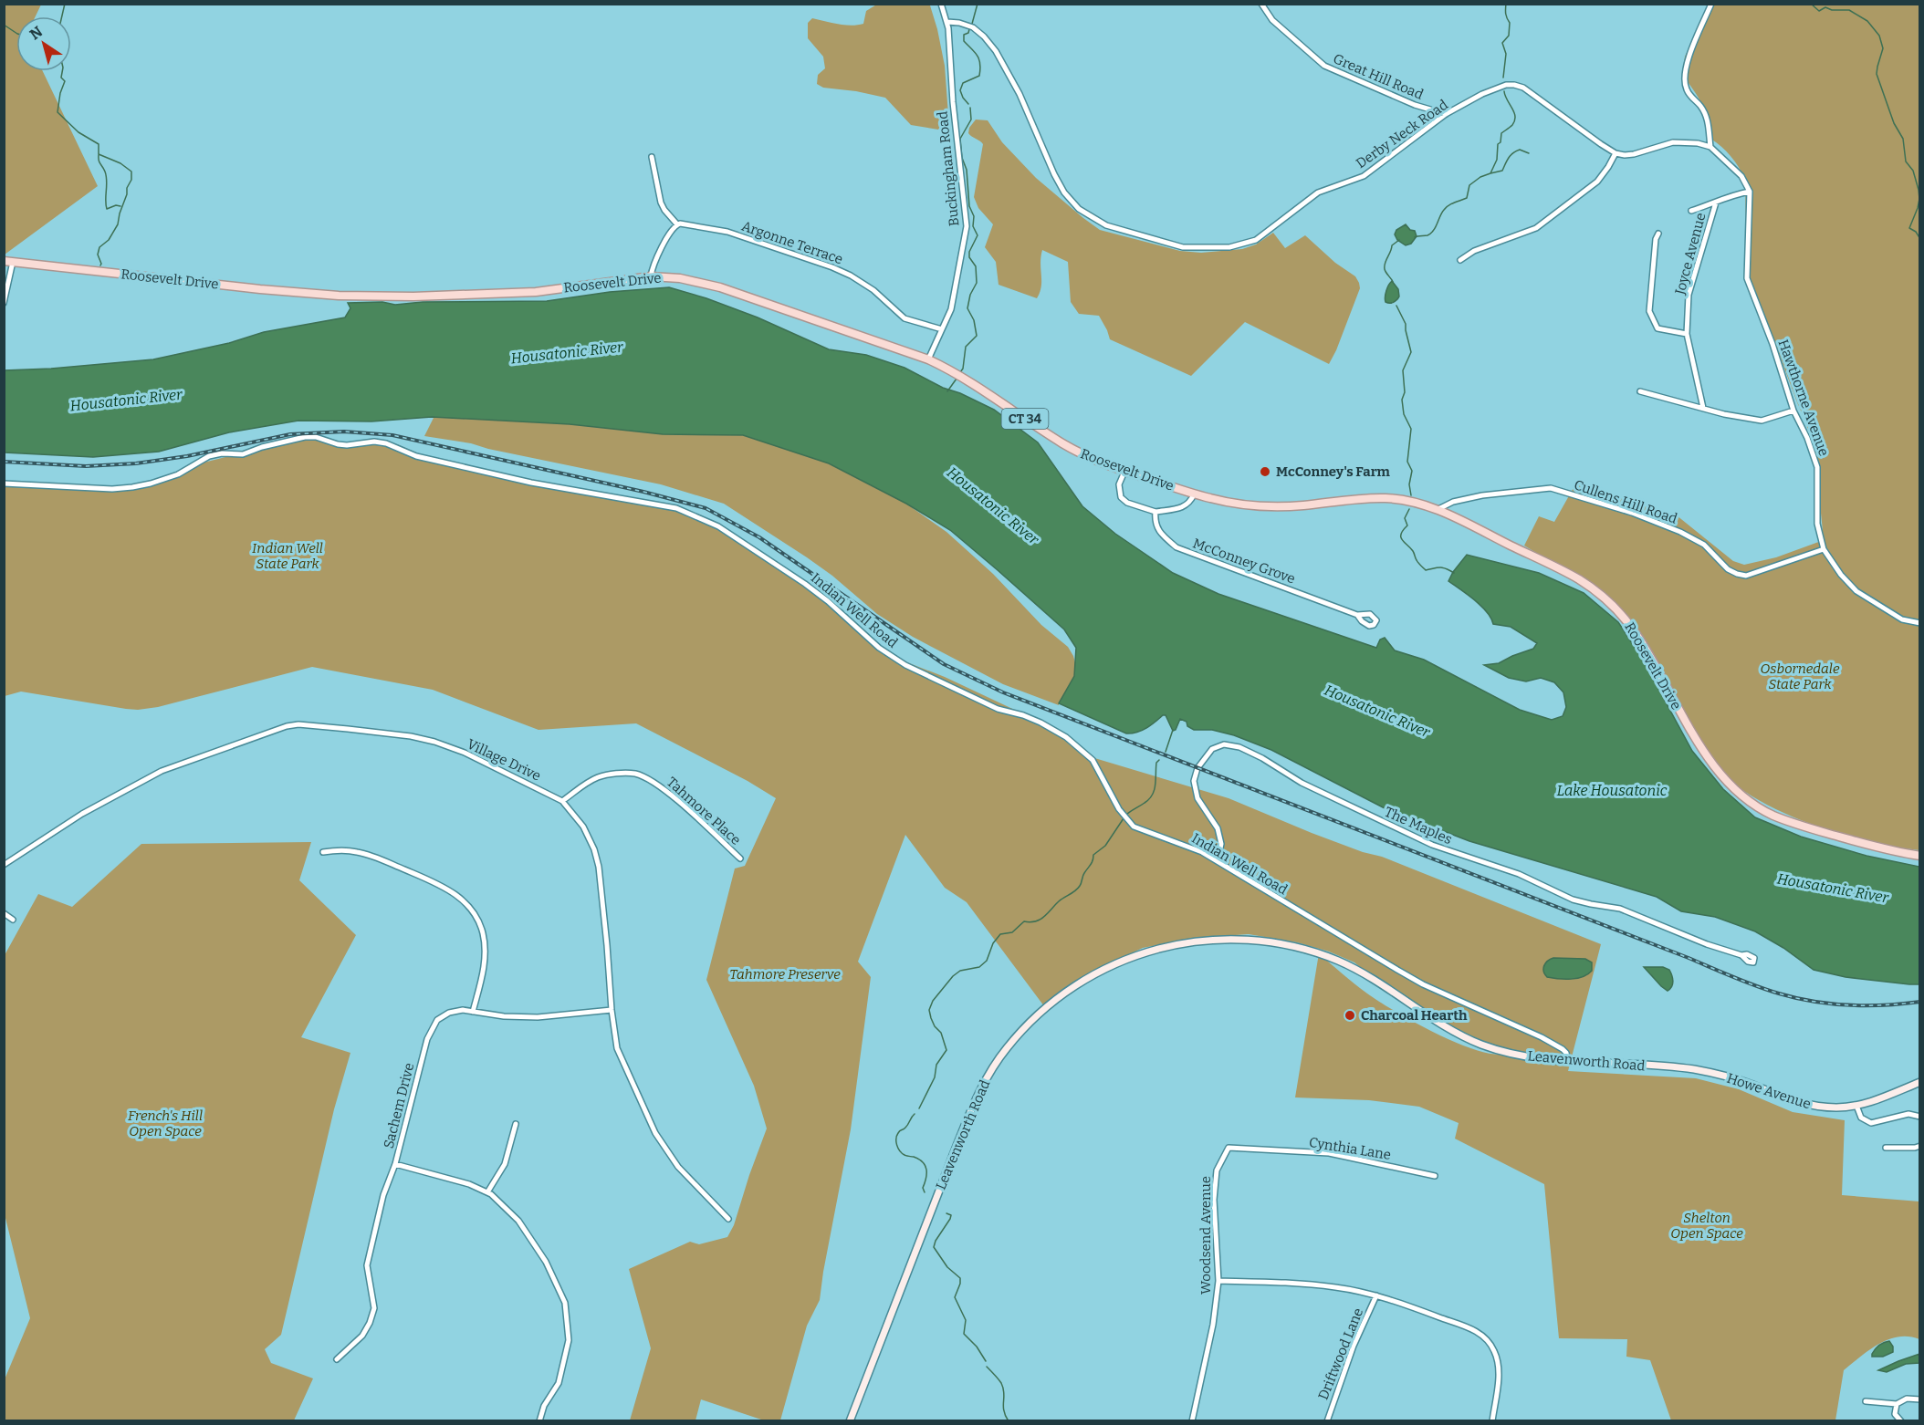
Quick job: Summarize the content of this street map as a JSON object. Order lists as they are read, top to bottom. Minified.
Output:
{"streets":{"main road":["Roosevelt Drive","CT 34","Leavenworth Road","Howe Avenue"],"street":["Great Hill Road","Derby Neck Road","Buckingham Road","Argonne Terrace","Joyce Avenue","Hawthorne Avenue","Cullens Hill Road","McConney Grove","Indian Well Road","Village Drive","Tahmore Place","The Maples","Sachem Drive","Cynthia Lane","Woodsend Avenue","Driftwood Lane"]},"crossings":[["Great Hill Road","Derby Neck Road"],["Derby Neck Road","Buckingham Road"],["Buckingham Road","Argonne Terrace"],["Buckingham Road","Roosevelt Drive"],["Roosevelt Drive","Cullens Hill Road"],["Hawthorne Avenue","Cullens Hill Road"],["Indian Well Road","The Maples"],["Indian Well Road","Leavenworth Road"],["Village Drive","Tahmore Place"],["Village Drive","Sachem Drive"],["Leavenworth Road","Howe Avenue"],["Cynthia Lane","Woodsend Avenue"]],"water":["Housatonic River","Lake Housatonic"],"parks":["Indian Well State Park","Osbornedale State Park","Tahmore Preserve","French's Hill Open Space","Shelton Open Space"],"places":["McConney's Farm","Charcoal Hearth"],"north":"top left"}
